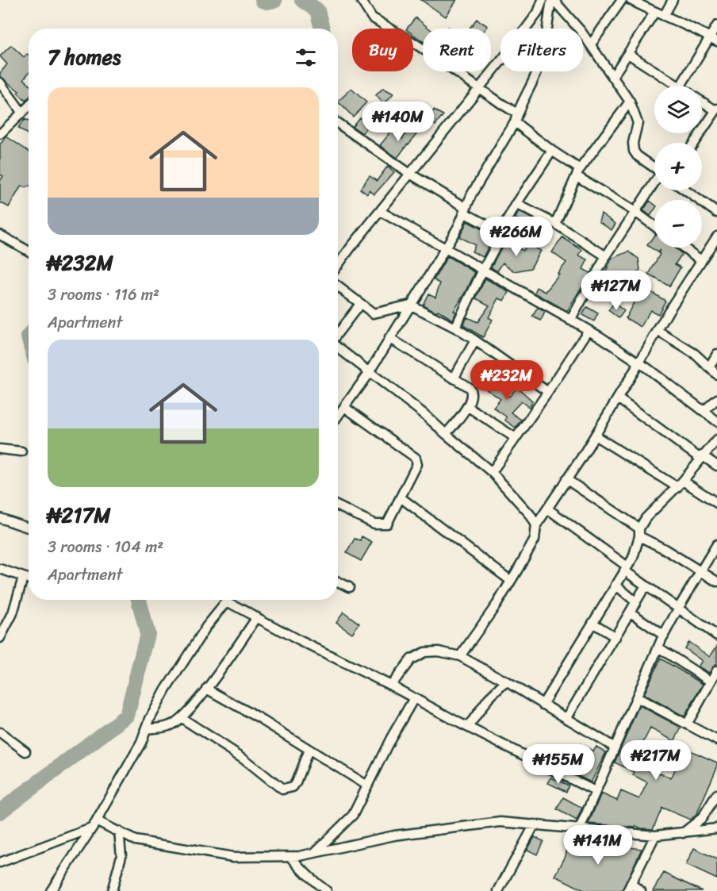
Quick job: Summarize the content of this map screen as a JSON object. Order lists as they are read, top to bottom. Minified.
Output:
{"page":{"chip":["Buy","Rent","Filters"],"heading":"7 homes","map_buttons":["+","−"],"list":[{"name":"₦232M","note":"3 rooms · 116 m² · Apartment"},{"name":"₦217M","note":"3 rooms · 104 m² · Apartment"}],"price":["₦140M","₦266M","₦127M","₦232M","₦217M","₦155M","₦141M"]}}
